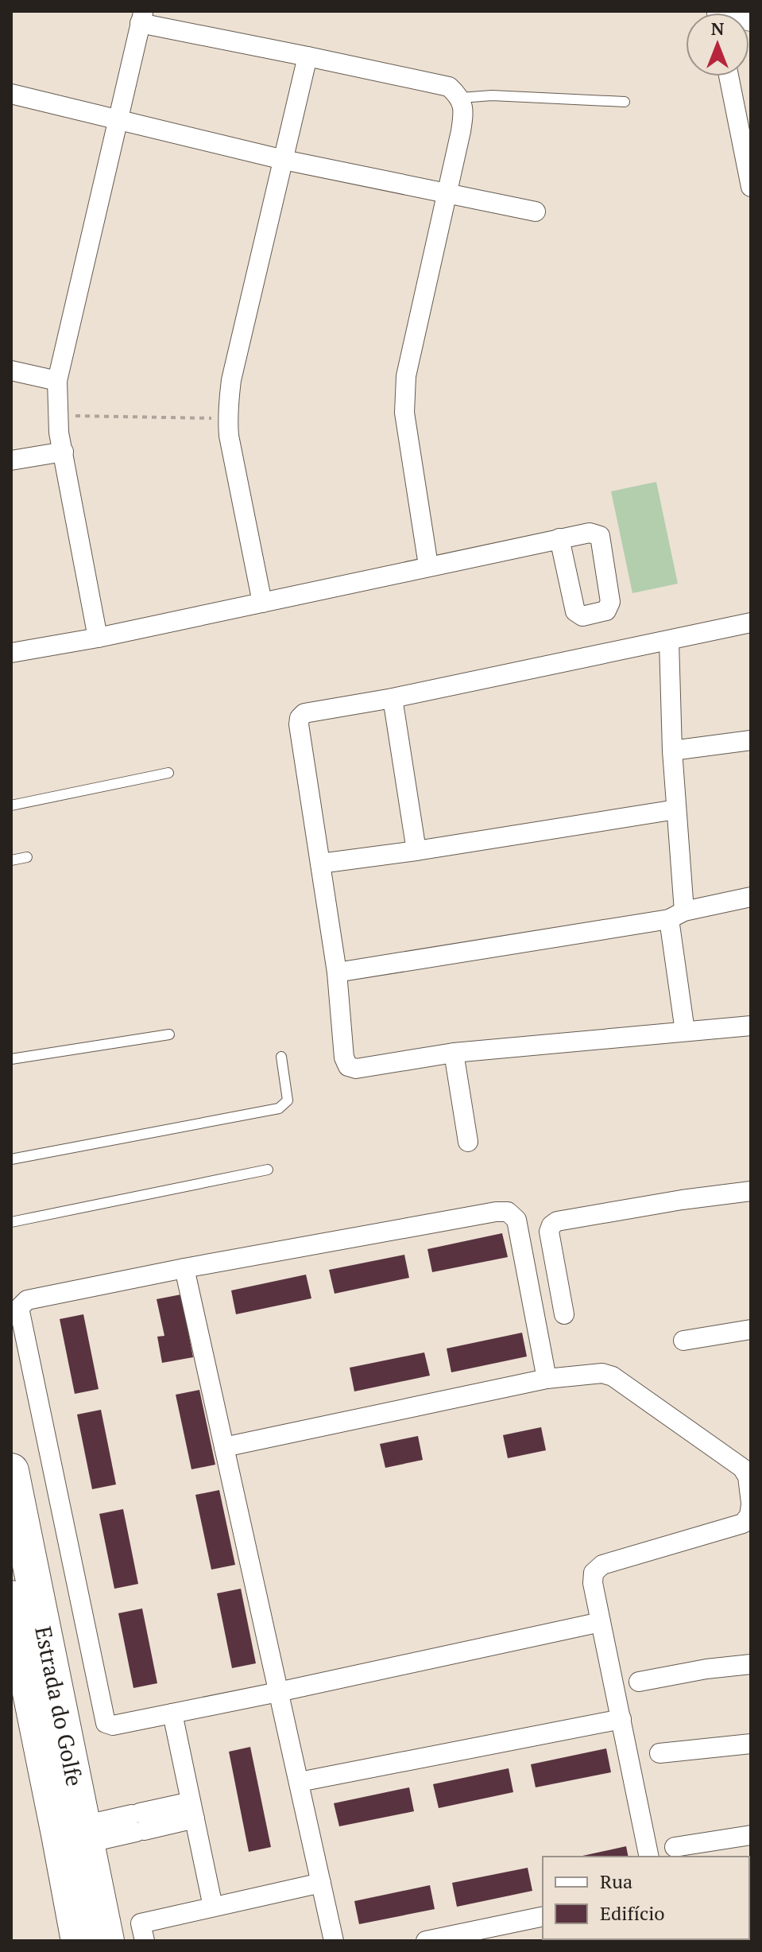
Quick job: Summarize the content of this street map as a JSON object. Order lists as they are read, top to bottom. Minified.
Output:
{"streets":{"highway":["Estrada do Golfe"]},"legend":["Rua","Edifício"],"north":"top"}
